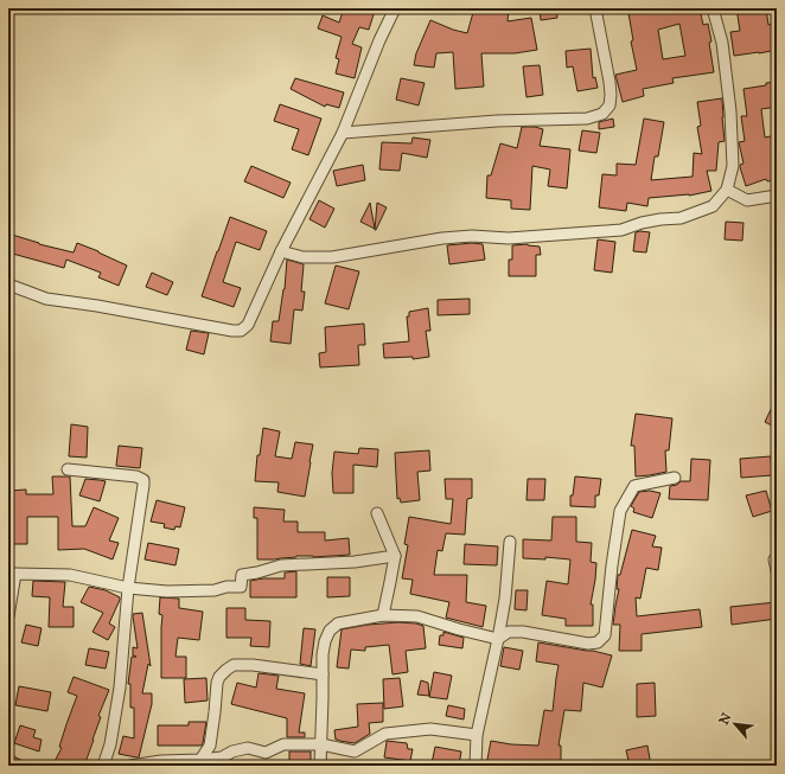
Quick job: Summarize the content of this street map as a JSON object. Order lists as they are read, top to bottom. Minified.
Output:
{"north":"top left"}
